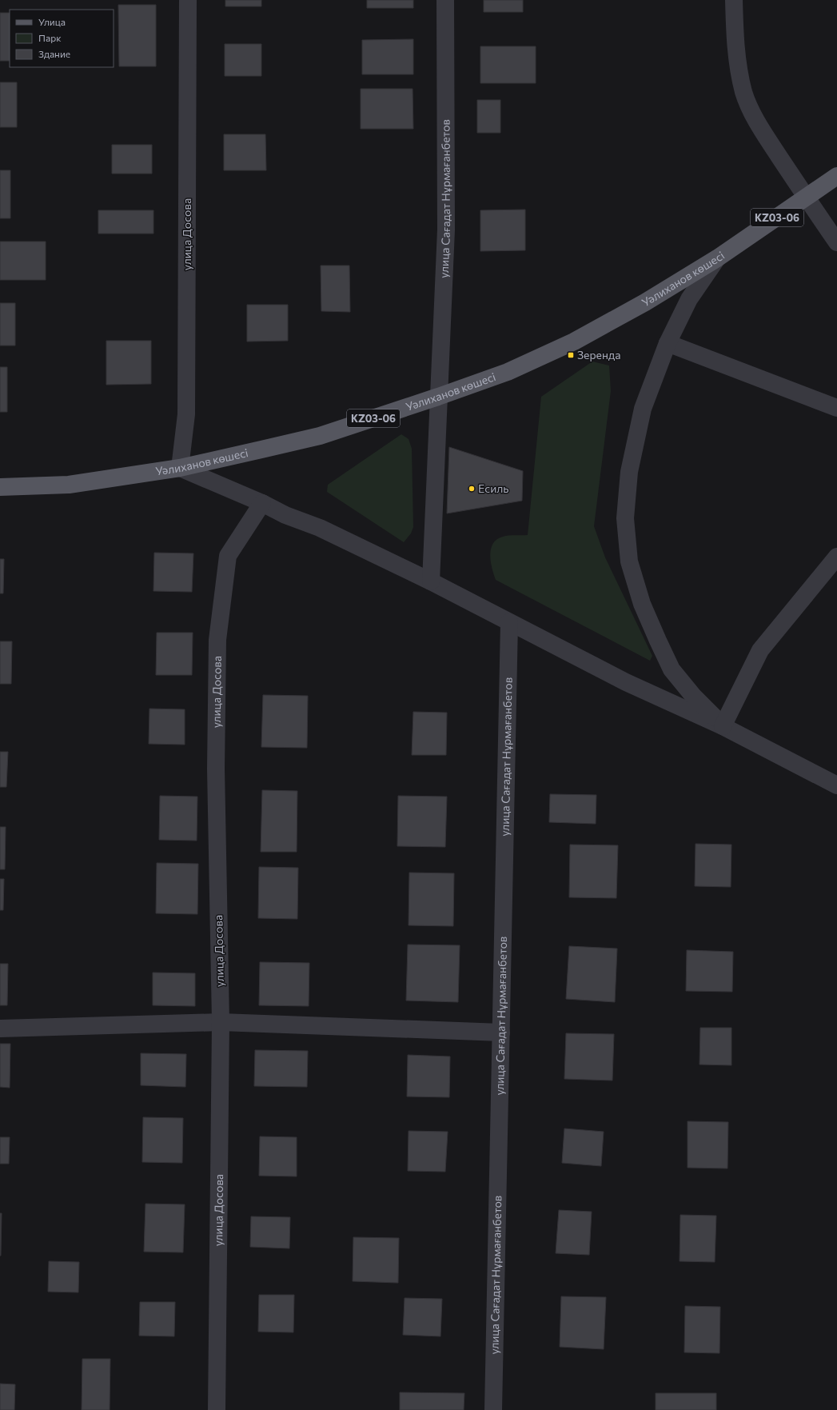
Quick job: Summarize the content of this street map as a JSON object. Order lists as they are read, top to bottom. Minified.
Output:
{"streets":{"main road":["KZ03-06","Уәлиханов көшесі"],"street":["улица Сағадат Нұрмағанбетов","улица Досова"]},"crossings":[["улица Сағадат Нұрмағанбетов","Уәлиханов көшесі"],["улица Досова","Уәлиханов көшесі"]],"places":{"transit":["Зеренда"],"other":["Есиль"]},"legend":["Улица","Парк","Здание"]}
